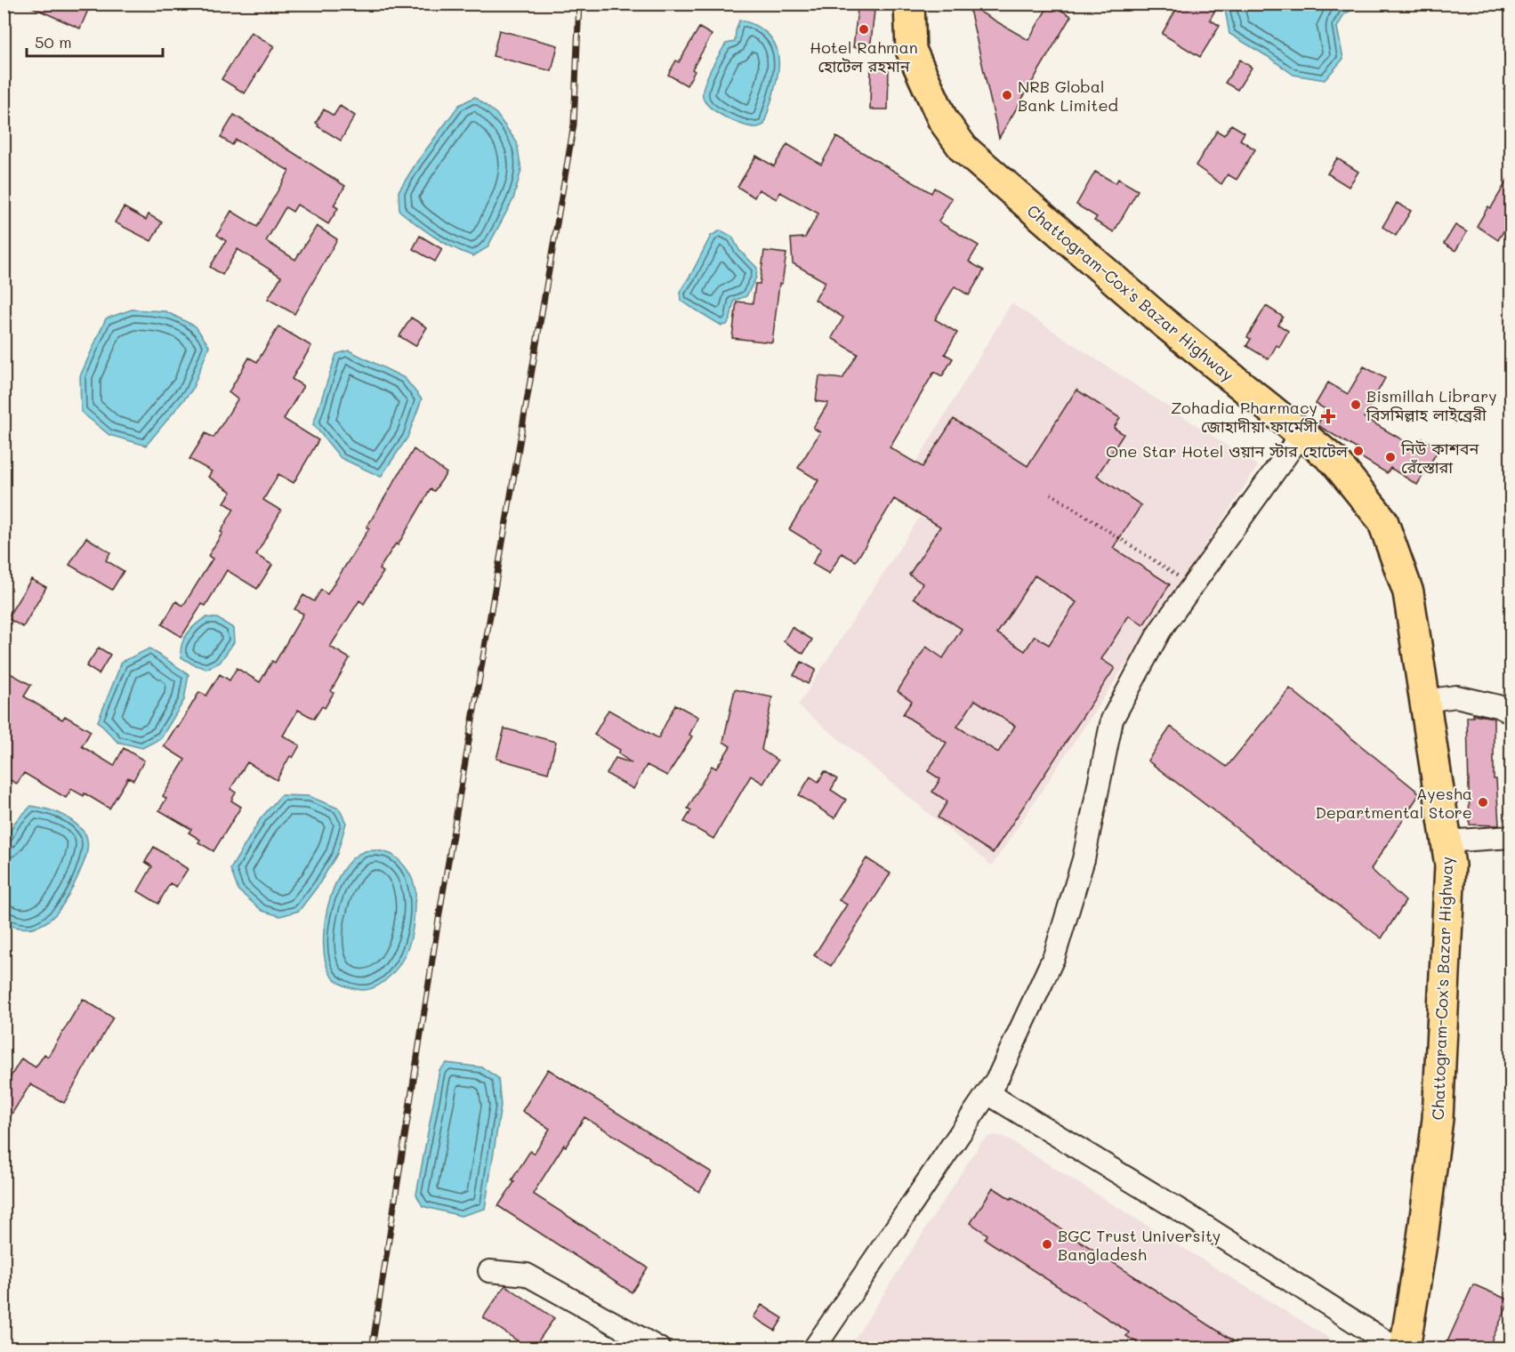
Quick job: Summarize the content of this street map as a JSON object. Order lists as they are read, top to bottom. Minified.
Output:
{"streets":{"highway":["Chattogram-Cox's Bazar Highway"]},"places":{"other":["Hotel Rahman হোটেল রহমান","NRB Global Bank Limited","Bismillah Library বিসমিল্লাহ লাইব্রেরী","One Star Hotel ওয়ান স্টার হোটেল","নিউ কাশবন রেঁস্তোরা","Ayesha Departmental Store","BGC Trust University Bangladesh"],"health":["Zohadia Pharmacy জোহাদীয়া ফার্মেসী"]},"scale_bar":"50 m"}
